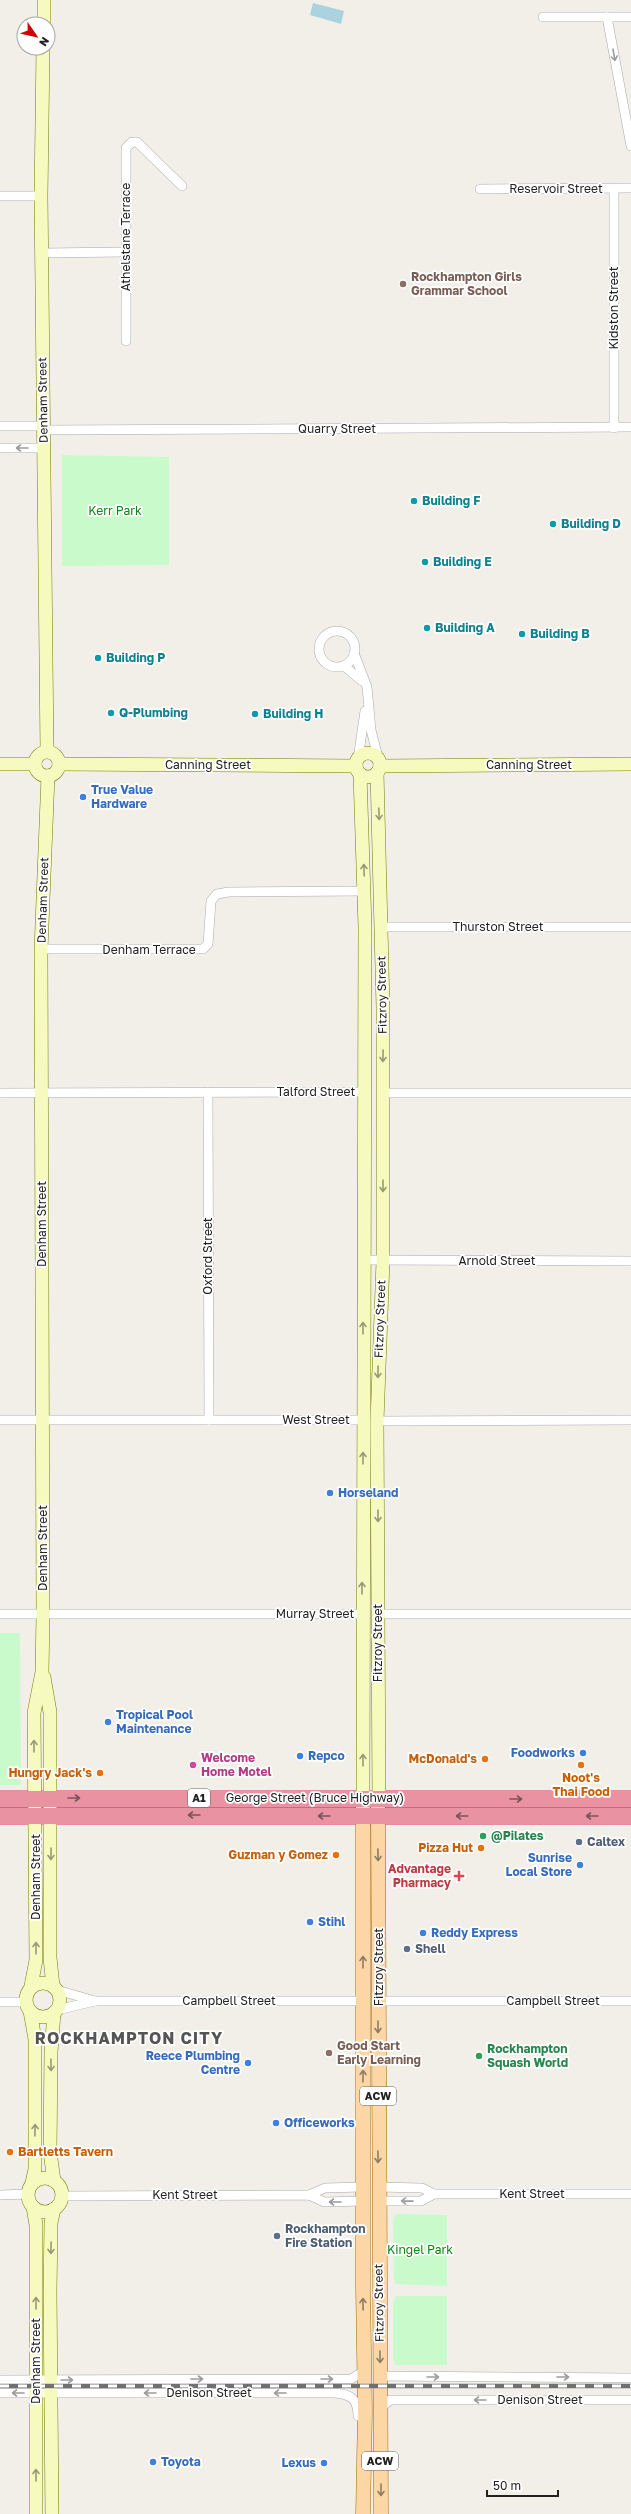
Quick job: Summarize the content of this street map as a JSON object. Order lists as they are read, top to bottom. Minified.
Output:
{"streets":{"highway":["A1","George Street (Bruce Highway)"],"main road":["Fitzroy Street","ACW","Kent Street"],"street":["Reservoir Street","Athelstane Terrace","Kidston Street","Denham Street","Quarry Street","Canning Street","Thurston Street","Denham Terrace","Talford Street","Oxford Street","Arnold Street","West Street","Murray Street","Campbell Street","Denison Street"]},"crossings":[["Reservoir Street","Kidston Street"],["Kidston Street","Quarry Street"],["Denham Street","Quarry Street"],["Denham Street","Canning Street"],["Denham Street","Denham Terrace"],["Denham Street","Talford Street"],["Denham Street","West Street"],["Denham Street","Murray Street"],["Denham Street","George Street (Bruce Highway)"],["Denham Street","Campbell Street"],["Denham Street","Kent Street"],["Denham Street","Denison Street"],["Canning Street","Fitzroy Street"],["Thurston Street","Fitzroy Street"],["Denham Terrace","Fitzroy Street"],["Fitzroy Street","Talford Street"],["Fitzroy Street","Arnold Street"],["Fitzroy Street","West Street"],["Fitzroy Street","Murray Street"],["Fitzroy Street","George Street (Bruce Highway)"],["Fitzroy Street","Campbell Street"],["Fitzroy Street","Kent Street"],["Fitzroy Street","Denison Street"],["Talford Street","Oxford Street"],["Oxford Street","West Street"]],"districts":["ROCKHAMPTON CITY"],"parks":["Kerr Park","Kingel Park"],"places":{"other":["Rockhampton Girls Grammar School","Building F","Building D","Building E","Building A","Building B","Building P","Q-Plumbing","Building H","True Value Hardware","Horseland","Tropical Pool Maintenance","Foodworks","Repco","McDonald's","Welcome Home Motel","Noot's Thai Food","Hungry Jack's","@Pilates","Caltex","Pizza Hut","Guzman y Gomez","Sunrise Local Store","Stihl","Reddy Express","Shell","Good Start Early Learning","Rockhampton Squash World","Reece Plumbing Centre","Officeworks","Bartletts Tavern","Rockhampton Fire Station","Toyota","Lexus"],"health":["Advantage Pharmacy"]},"scale_bar":"50 m","north":"bottom right"}
